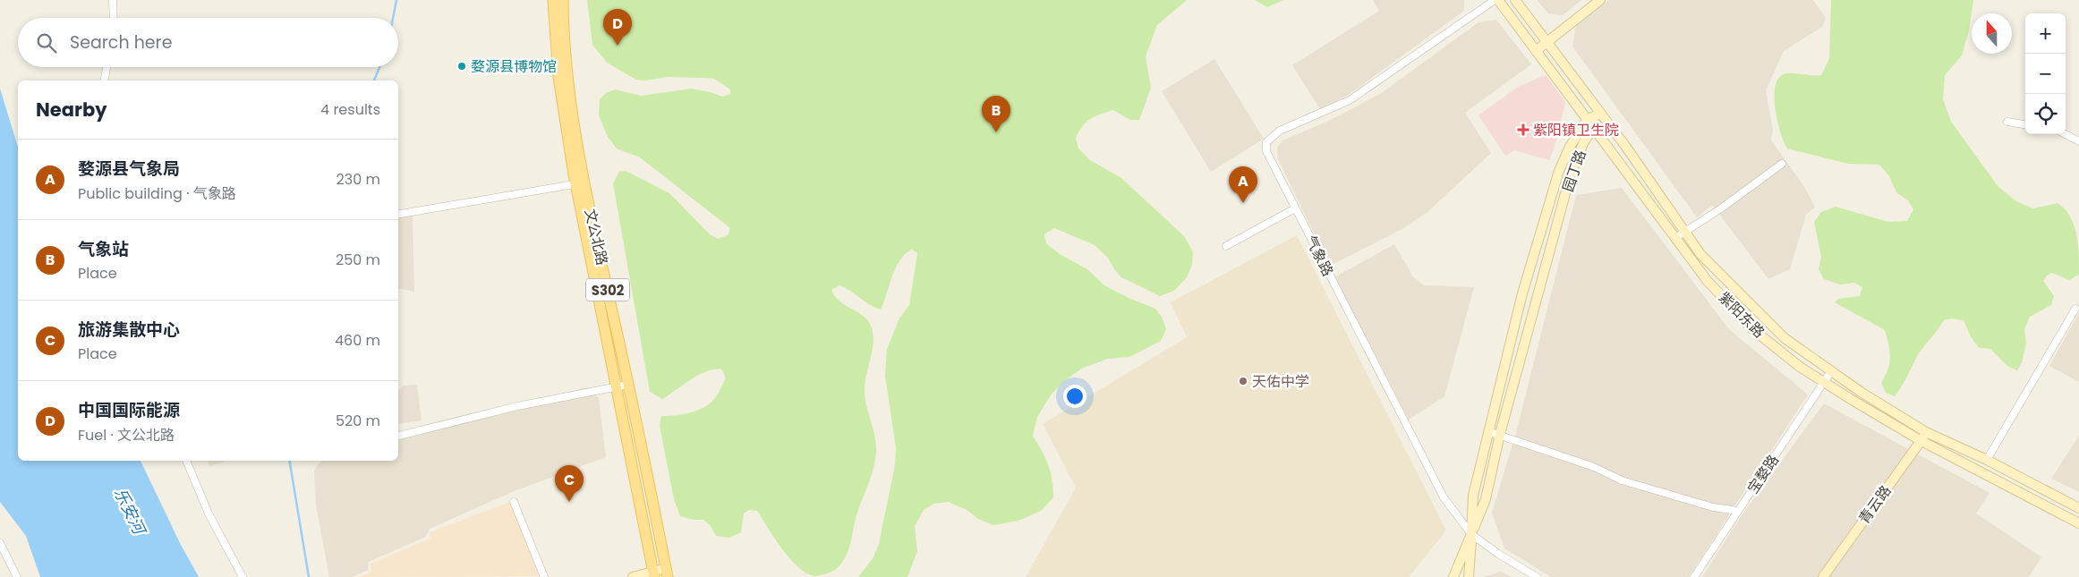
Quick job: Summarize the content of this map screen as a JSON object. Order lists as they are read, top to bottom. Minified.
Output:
{"streets":{"main road":["园丁路","文公北路","S302","紫阳东路","青云路"],"street":["气象路","宝婺路"]},"crossings":[["园丁路","气象路"],["园丁路","紫阳东路"],["气象路","紫阳东路"],["紫阳东路","宝婺路"],["紫阳东路","青云路"]],"water":["乐安河"],"places":{"other":["婺源县博物馆","天佑中学"],"health":["紫阳镇卫生院"]},"north":"top","page":{"pins":["D","B","A","C"],"map_buttons":["+","−"],"search":"Search here","heading":["Nearby","4 results"],"list":[{"mark":"A","name":"婺源县气象局","note":"Public building · 气象路","value":"230 m"},{"mark":"B","name":"气象站","note":"Place","value":"250 m"},{"mark":"C","name":"旅游集散中心","note":"Place","value":"460 m"},{"mark":"D","name":"中国国际能源","note":"Fuel · 文公北路","value":"520 m"}]}}
